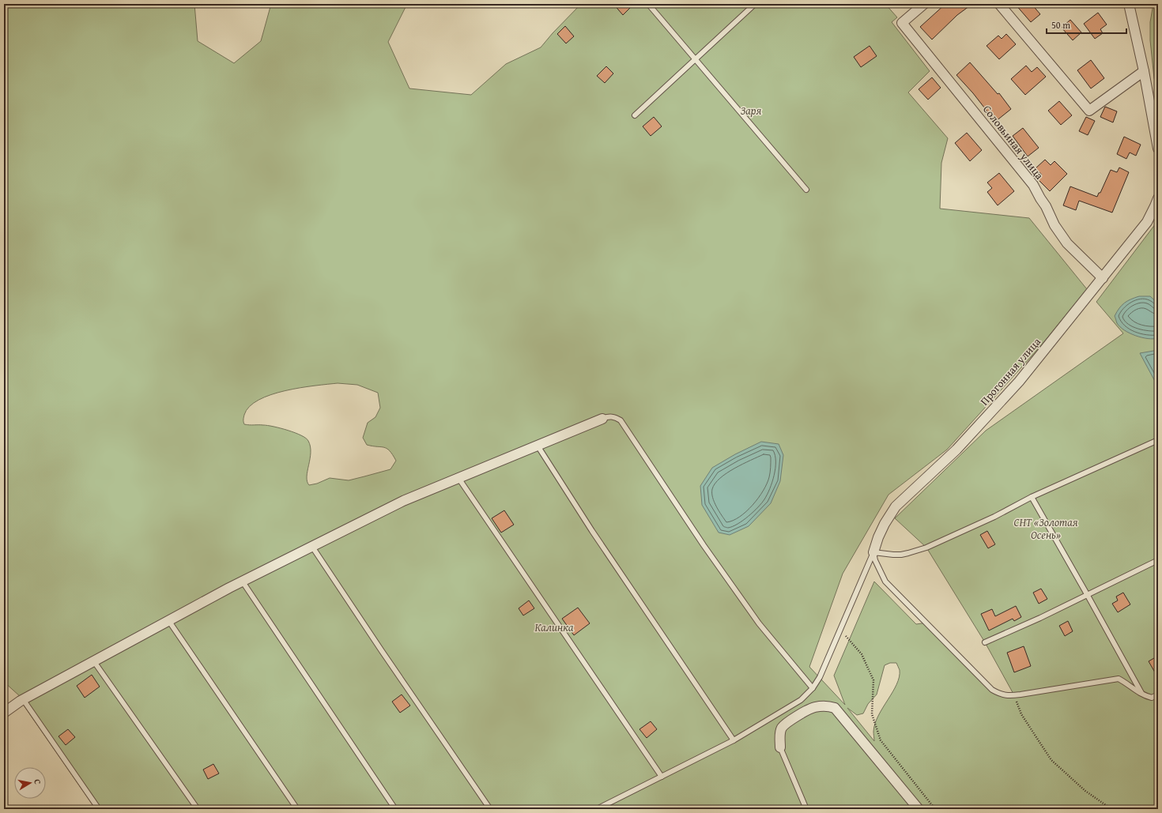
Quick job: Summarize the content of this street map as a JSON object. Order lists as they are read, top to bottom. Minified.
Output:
{"streets":{"street":["Соловьиная улица","Прогонная улица"]},"crossings":[["Соловьиная улица","Прогонная улица"]],"parks":["Заря","СНТ «Золотая Осень»","Калинка"],"scale_bar":"50 m","north":"right"}
